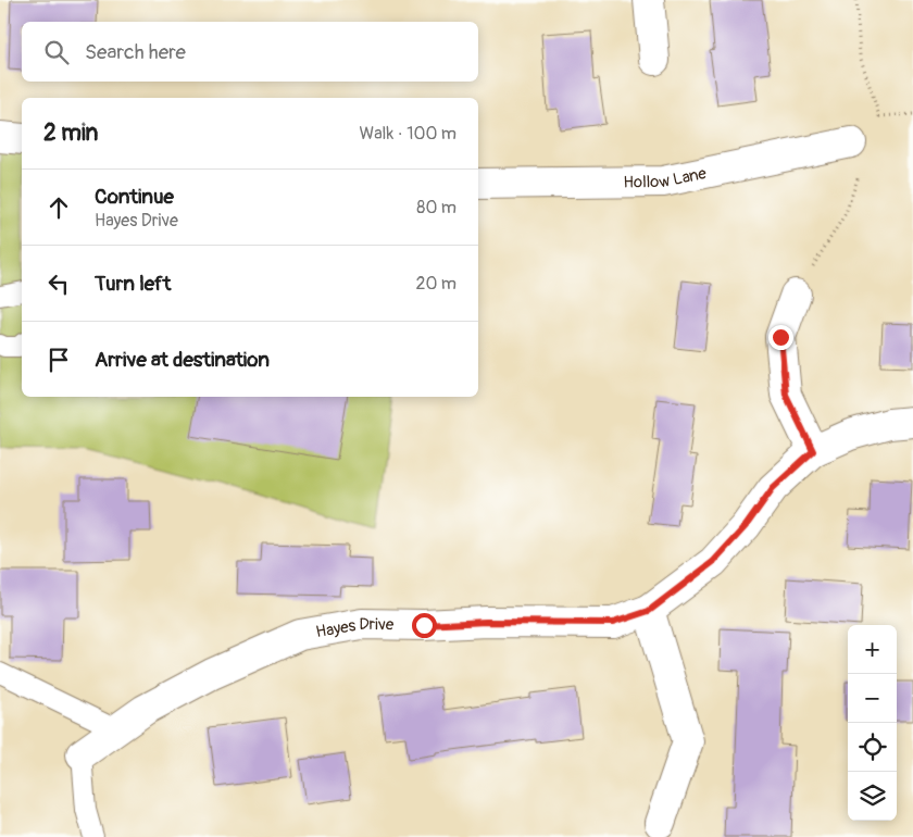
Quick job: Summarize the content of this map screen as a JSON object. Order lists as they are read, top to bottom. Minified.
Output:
{"streets":{"street":["Hollow Lane","Hayes Drive"]},"page":{"search":"Search here","heading":["2 min","Walk · 100 m"],"list":[["Continue","Hayes Drive","80 m"],["Turn left","20 m"],"Arrive at destination"],"map_buttons":["+","−"]}}
